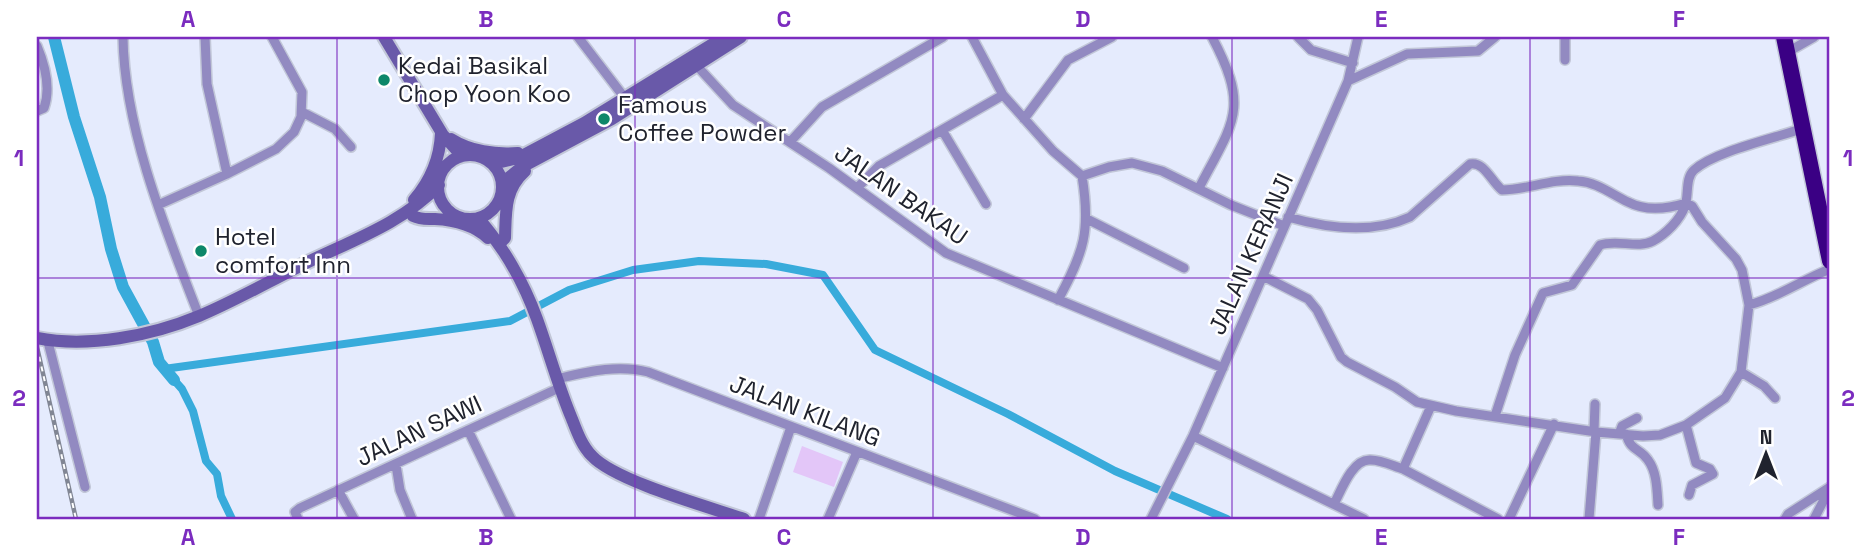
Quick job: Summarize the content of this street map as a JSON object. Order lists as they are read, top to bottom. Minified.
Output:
{"streets":{"street":["JALAN BAKAU","JALAN KERANJI","JALAN KILANG","JALAN SAWI"]},"crossings":[["JALAN BAKAU","JALAN KERANJI"],["JALAN KILANG","JALAN SAWI"]],"places":["Kedai Basikal Chop Yoon Koo","Famous Coffee Powder","Hotel comfort Inn"],"north":"top","grid":{"columns":["A","B","C","D","E","F"],"rows":["1","2"]}}
